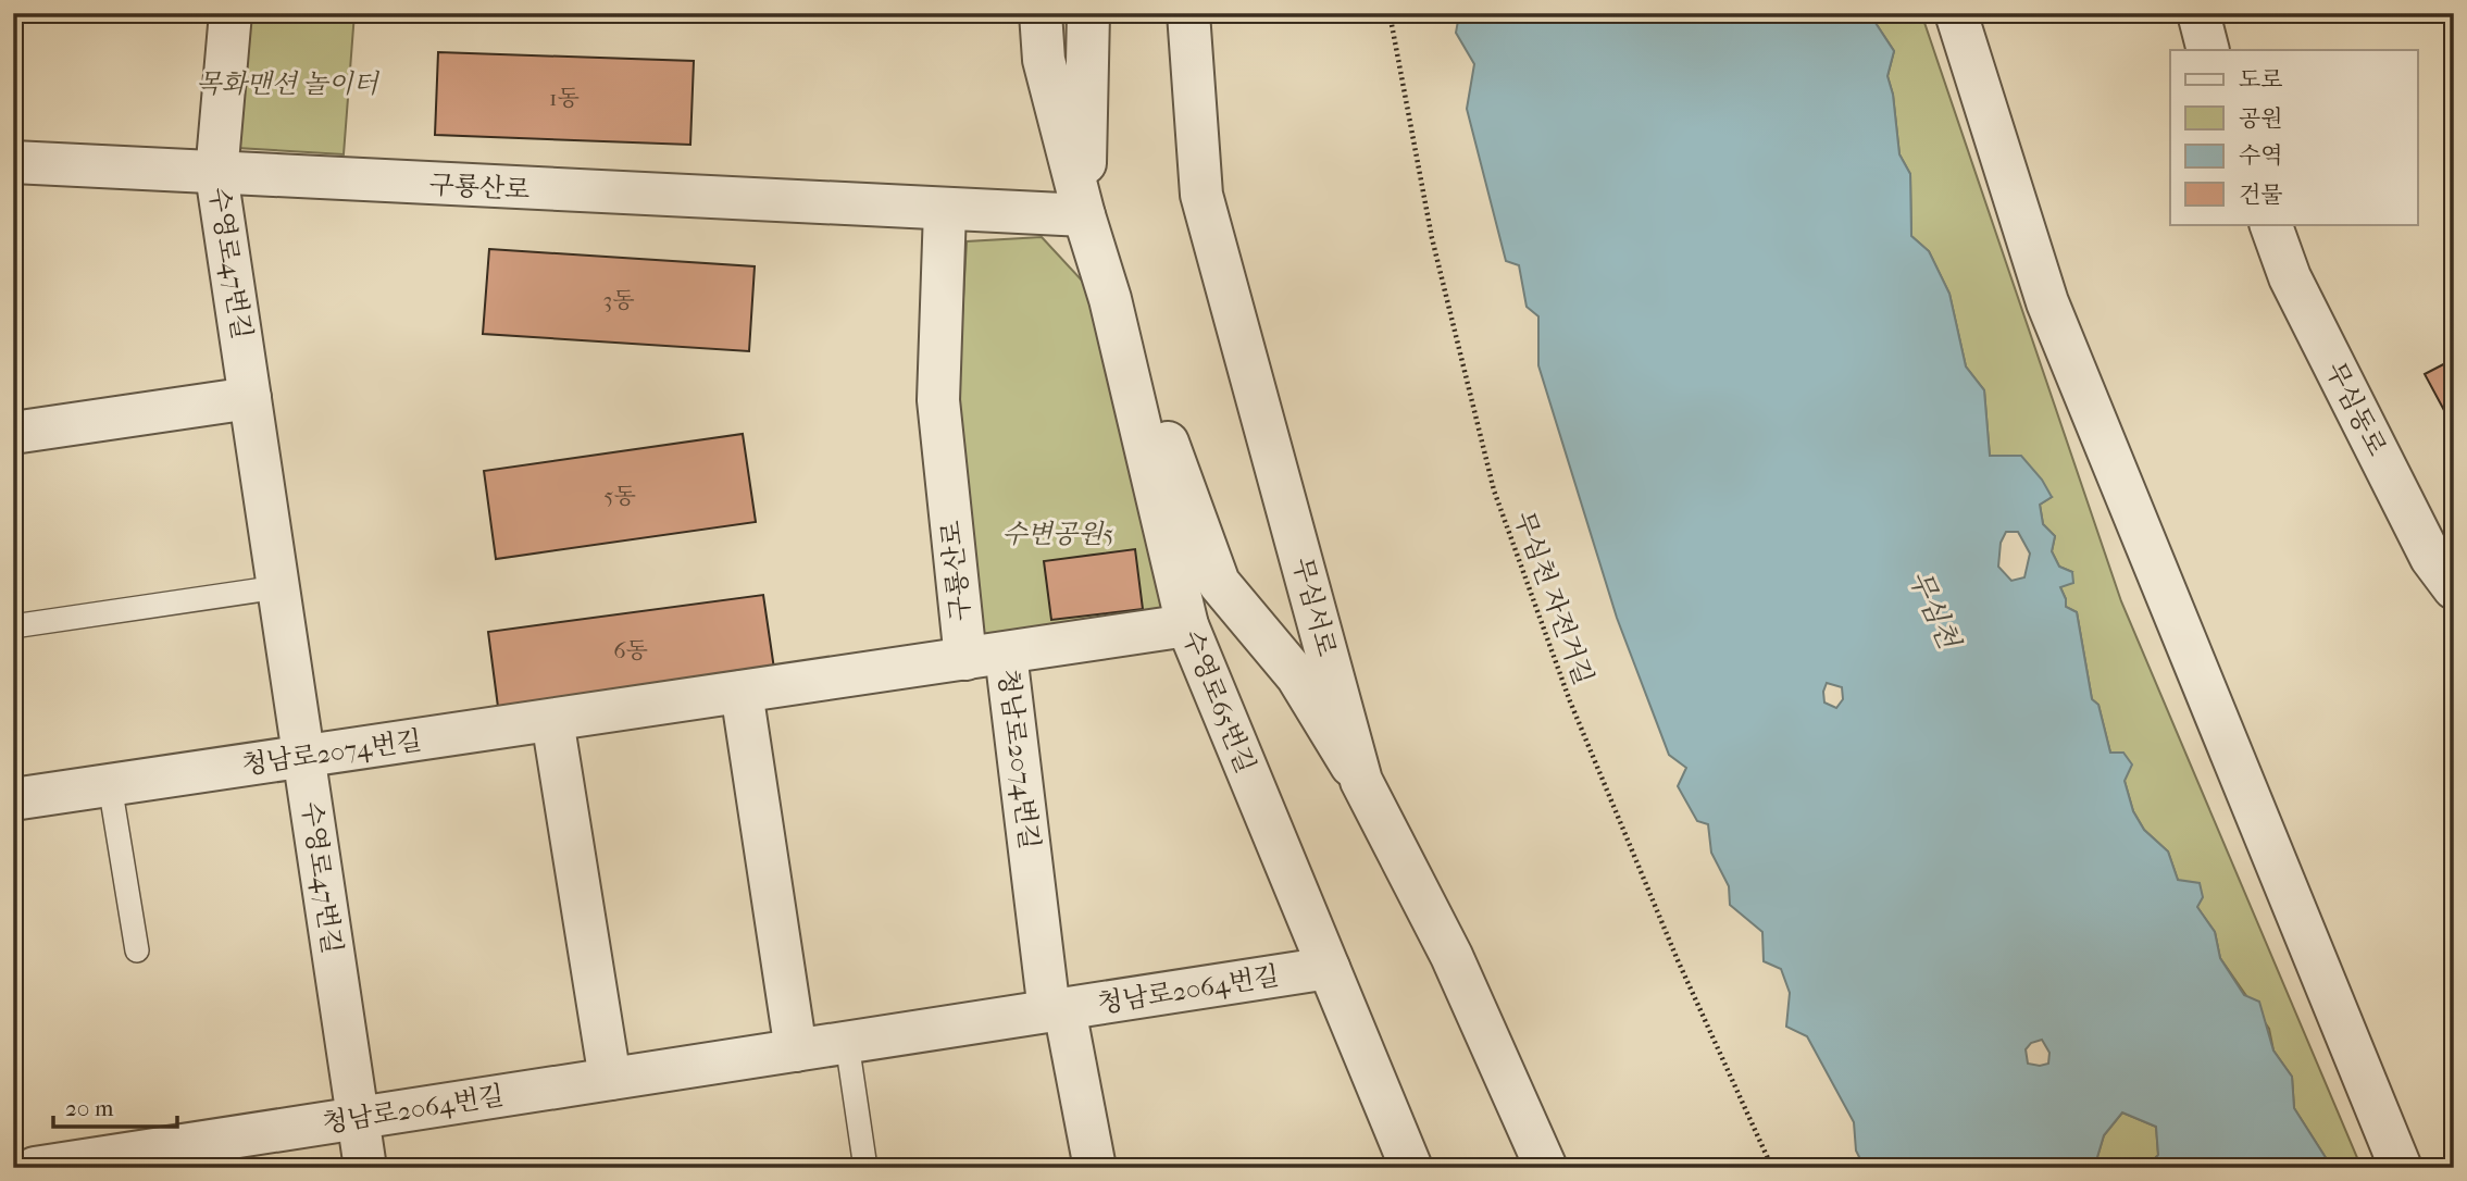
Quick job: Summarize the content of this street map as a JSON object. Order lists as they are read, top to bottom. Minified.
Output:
{"streets":{"street":["구룡산로","수영로47번길","무심동로","무심서로","수영로65번길","청남로2074번길","청남로2064번길"],"path":["무심천 자전거길"]},"crossings":[["구룡산로","수영로47번길"],["구룡산로","수영로65번길"],["구룡산로","청남로2074번길"],["수영로47번길","청남로2074번길"],["수영로47번길","청남로2064번길"],["수영로65번길","청남로2074번길"],["수영로65번길","청남로2064번길"],["청남로2074번길","청남로2064번길"]],"water":["무심천"],"parks":["목화맨션 놀이터","수변공원5"],"house_numbers":["1동","3동","5동","6동"],"legend":["도로","공원","수역","건물"],"scale_bar":"20 m"}
